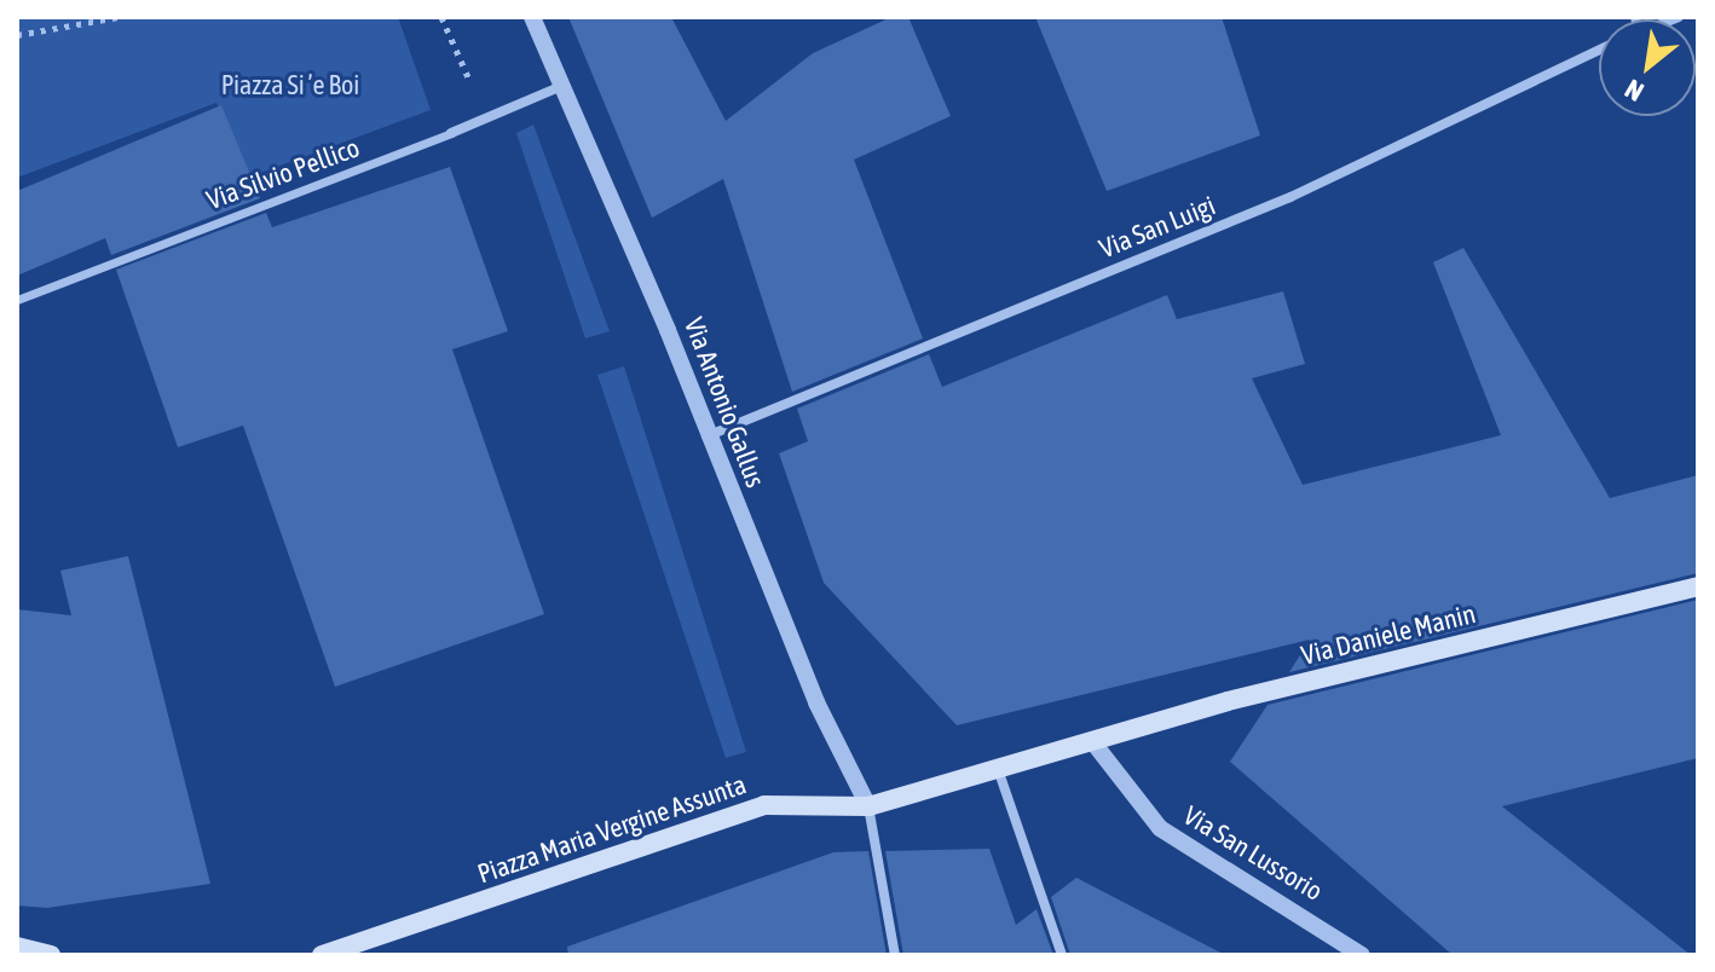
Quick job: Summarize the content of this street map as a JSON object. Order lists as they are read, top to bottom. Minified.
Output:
{"streets":{"main road":["Via Daniele Manin","Piazza Maria Vergine Assunta"],"street":["Via Silvio Pellico","Via San Luigi","Via Antonio Gallus","Via San Lussorio"]},"crossings":[["Via Silvio Pellico","Via Antonio Gallus"],["Via San Luigi","Via Antonio Gallus"],["Via Antonio Gallus","Piazza Maria Vergine Assunta"],["Via Daniele Manin","Piazza Maria Vergine Assunta"],["Via Daniele Manin","Via San Lussorio"],["Piazza Maria Vergine Assunta","Via San Lussorio"]],"parks":["Piazza Si ’e Boi"],"north":"bottom left"}
